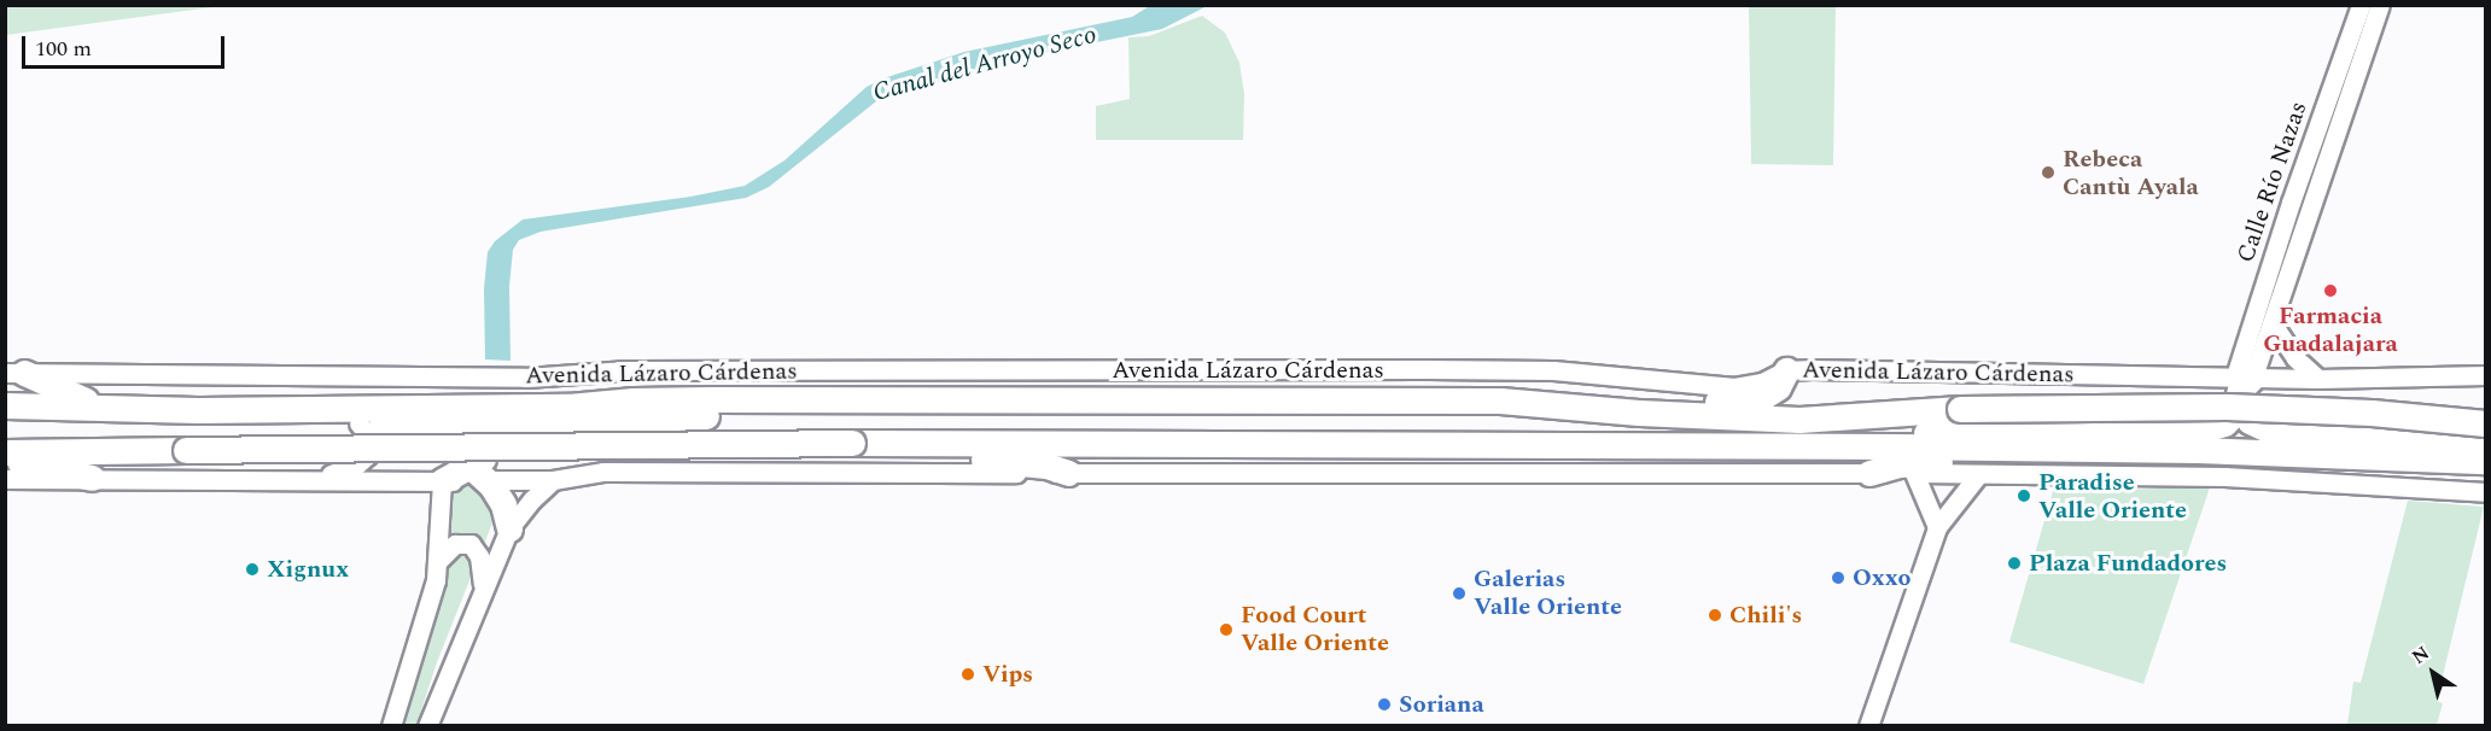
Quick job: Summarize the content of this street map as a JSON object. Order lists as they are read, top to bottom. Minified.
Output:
{"streets":{"highway":["Avenida Lázaro Cárdenas"],"street":["Calle Río Nazas"]},"crossings":[["Calle Río Nazas","Avenida Lázaro Cárdenas"]],"water":["Canal del Arroyo Seco"],"places":["Rebeca Cantù Ayala","Farmacia Guadalajara","Paradise Valle Oriente","Plaza Fundadores","Xignux","Oxxo","Galerias Valle Oriente","Chili's","Food Court Valle Oriente","Vips","Soriana"],"scale_bar":"100 m","north":"top left"}
